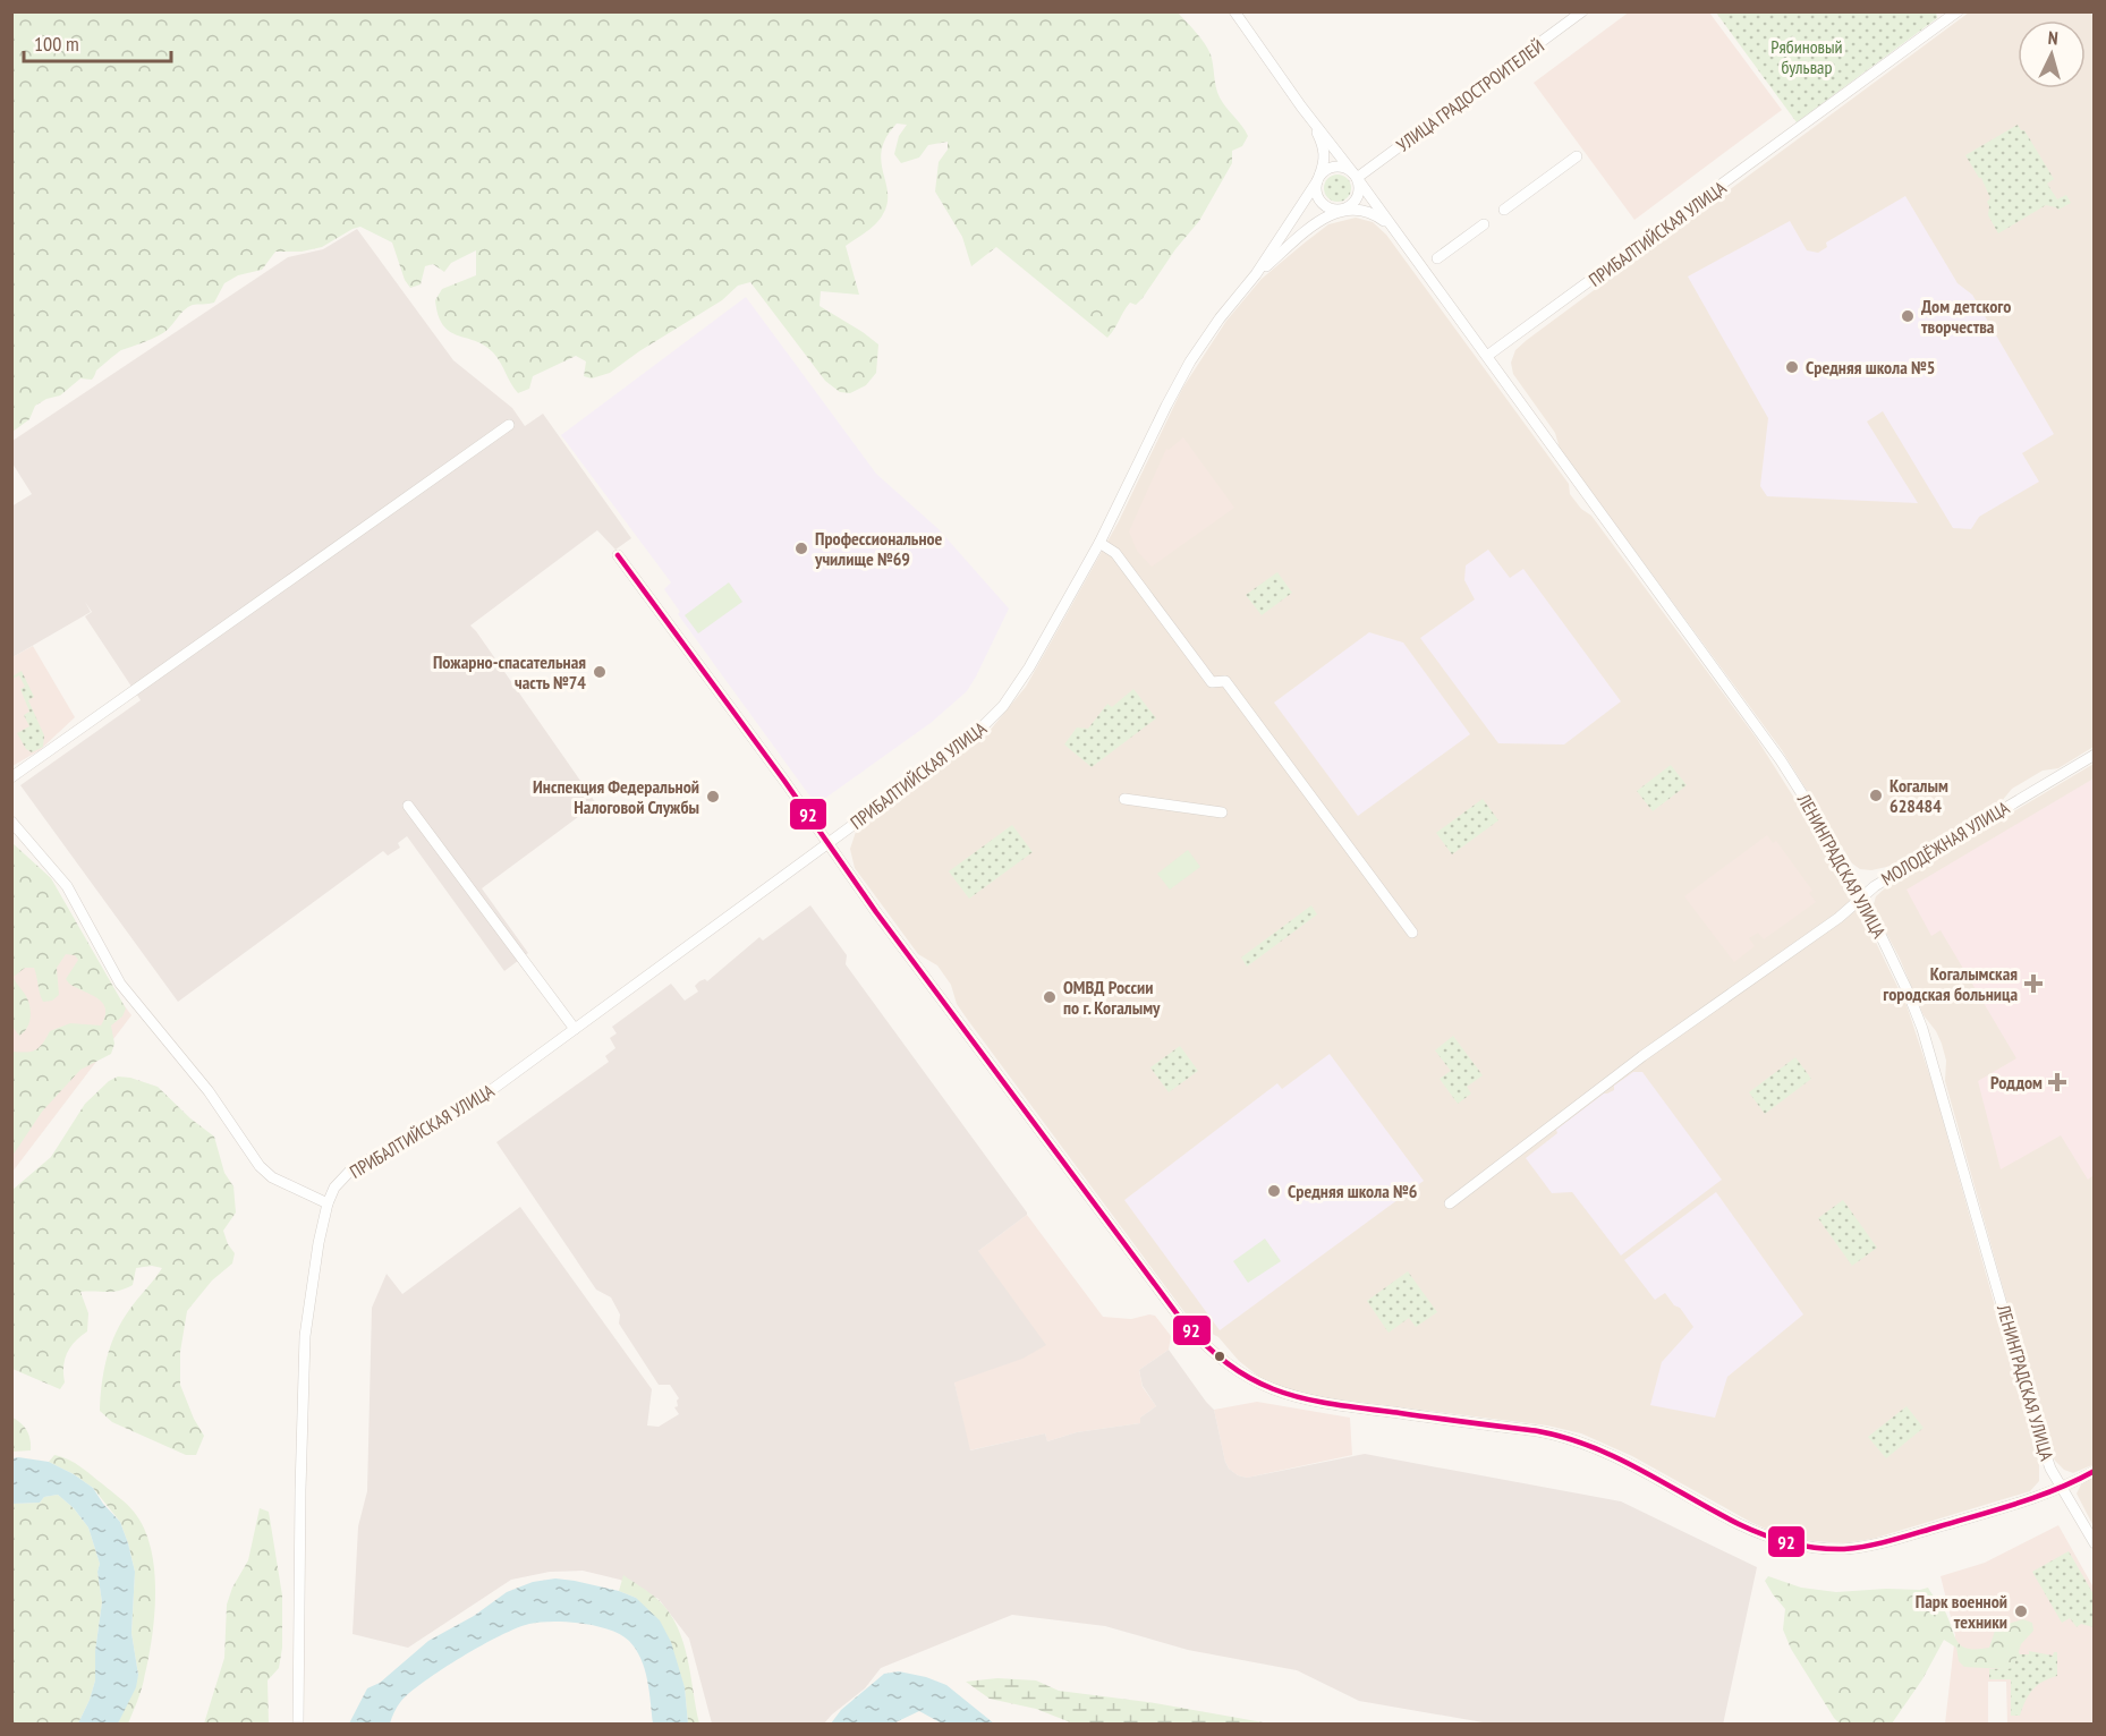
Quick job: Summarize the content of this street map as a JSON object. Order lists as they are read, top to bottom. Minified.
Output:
{"streets":{"street":["УЛИЦА ГРАДОСТРОИТЕЛЕЙ","ПРИБАЛТИЙСКАЯ УЛИЦА","МОЛОДЁЖНАЯ УЛИЦА","ЛЕНИНГРАДСКАЯ УЛИЦА"]},"crossings":[["УЛИЦА ГРАДОСТРОИТЕЛЕЙ","ПРИБАЛТИЙСКАЯ УЛИЦА"],["ПРИБАЛТИЙСКАЯ УЛИЦА","ЛЕНИНГРАДСКАЯ УЛИЦА"],["МОЛОДЁЖНАЯ УЛИЦА","ЛЕНИНГРАДСКАЯ УЛИЦА"]],"parks":["Рябиновый бульвар"],"places":{"other":["Дом детского творчества","Средняя школа №5","Профессиональное училище №69","Пожарно-спасательная часть №74","Когалым 628484","Инспекция Федеральной Налоговой Службы","ОМВД России по г. Когалыму","Средняя школа №6","Парк военной техники"],"health":["Когалымская городская больница","Роддом"]},"lines":["transit line 92"],"scale_bar":"100 m","north":"top"}
